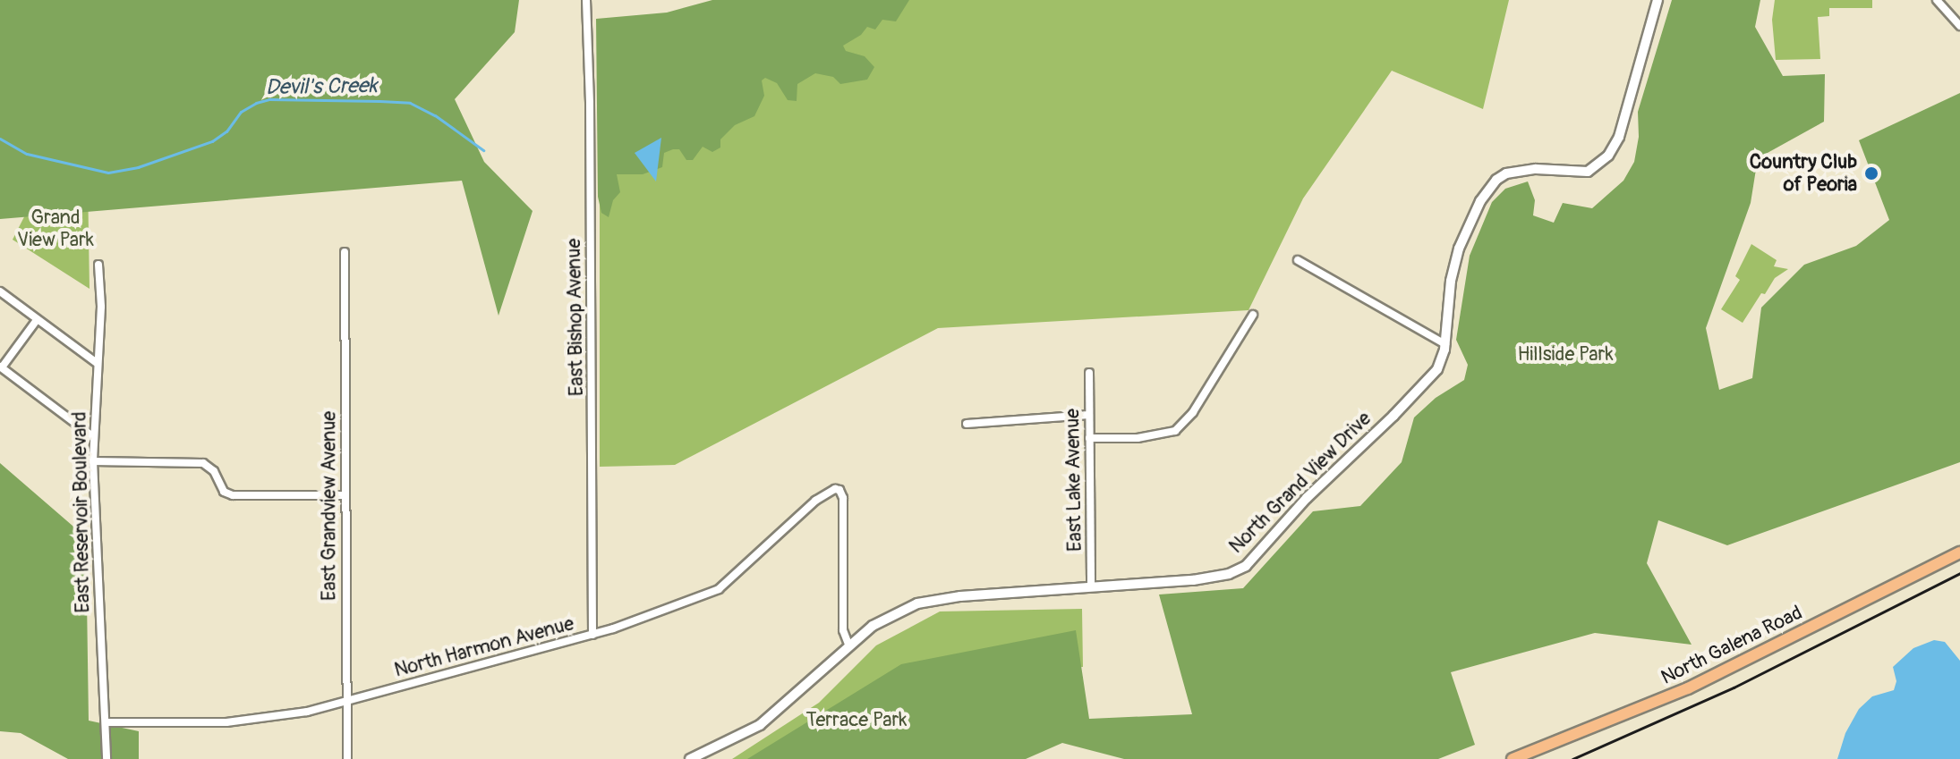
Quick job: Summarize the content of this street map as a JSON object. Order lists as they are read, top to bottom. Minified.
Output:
{"streets":{"main road":["North Galena Road"],"street":["East Bishop Avenue","East Lake Avenue","North Grand View Drive","East Grandview Avenue","East Reservoir Boulevard","North Harmon Avenue"]},"crossings":[["East Bishop Avenue","North Harmon Avenue"],["East Lake Avenue","North Grand View Drive"],["North Grand View Drive","North Harmon Avenue"],["East Grandview Avenue","North Harmon Avenue"],["East Reservoir Boulevard","North Harmon Avenue"]],"water":["Devil's Creek"],"parks":["Grand View Park","Hillside Park","Terrace Park"],"places":["Country Club of Peoria"]}
